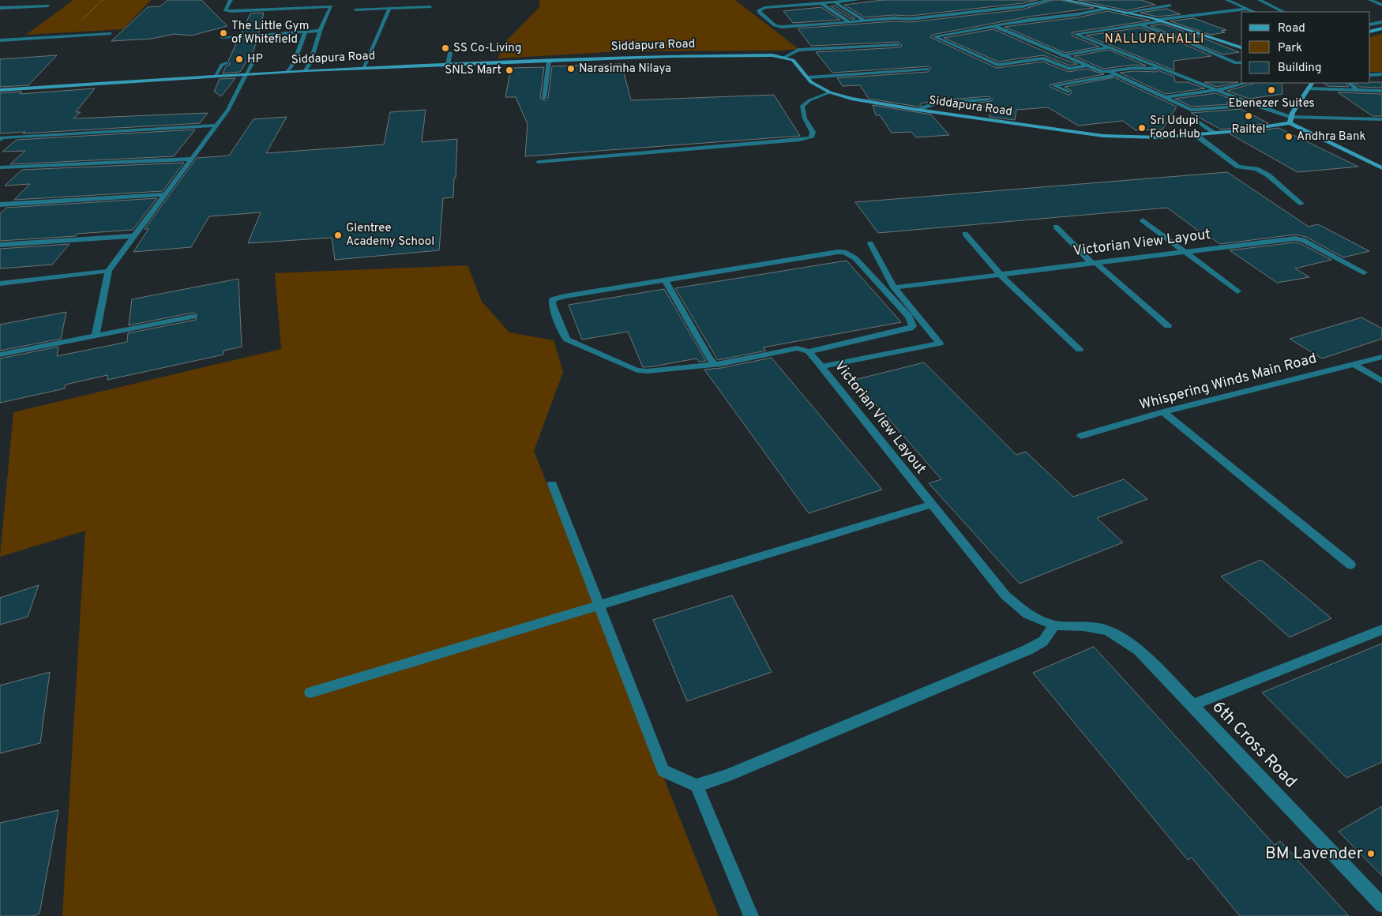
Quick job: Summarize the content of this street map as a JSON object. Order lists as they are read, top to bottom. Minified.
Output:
{"streets":{"street":["Siddapura Road","Victorian View Layout","Whispering Winds Main Road","6th Cross Road"]},"crossings":[["Victorian View Layout","6th Cross Road"]],"districts":["NALLURAHALLI"],"places":["The Little Gym of Whitefield","SS Co-Living","HP","Narasimha Nilaya","SNLS Mart","Ebenezer Suites","Railtel","Sri Udupi Food Hub","Andhra Bank","Glentree Academy School","BM Lavender"],"legend":["Road","Park","Building"]}
